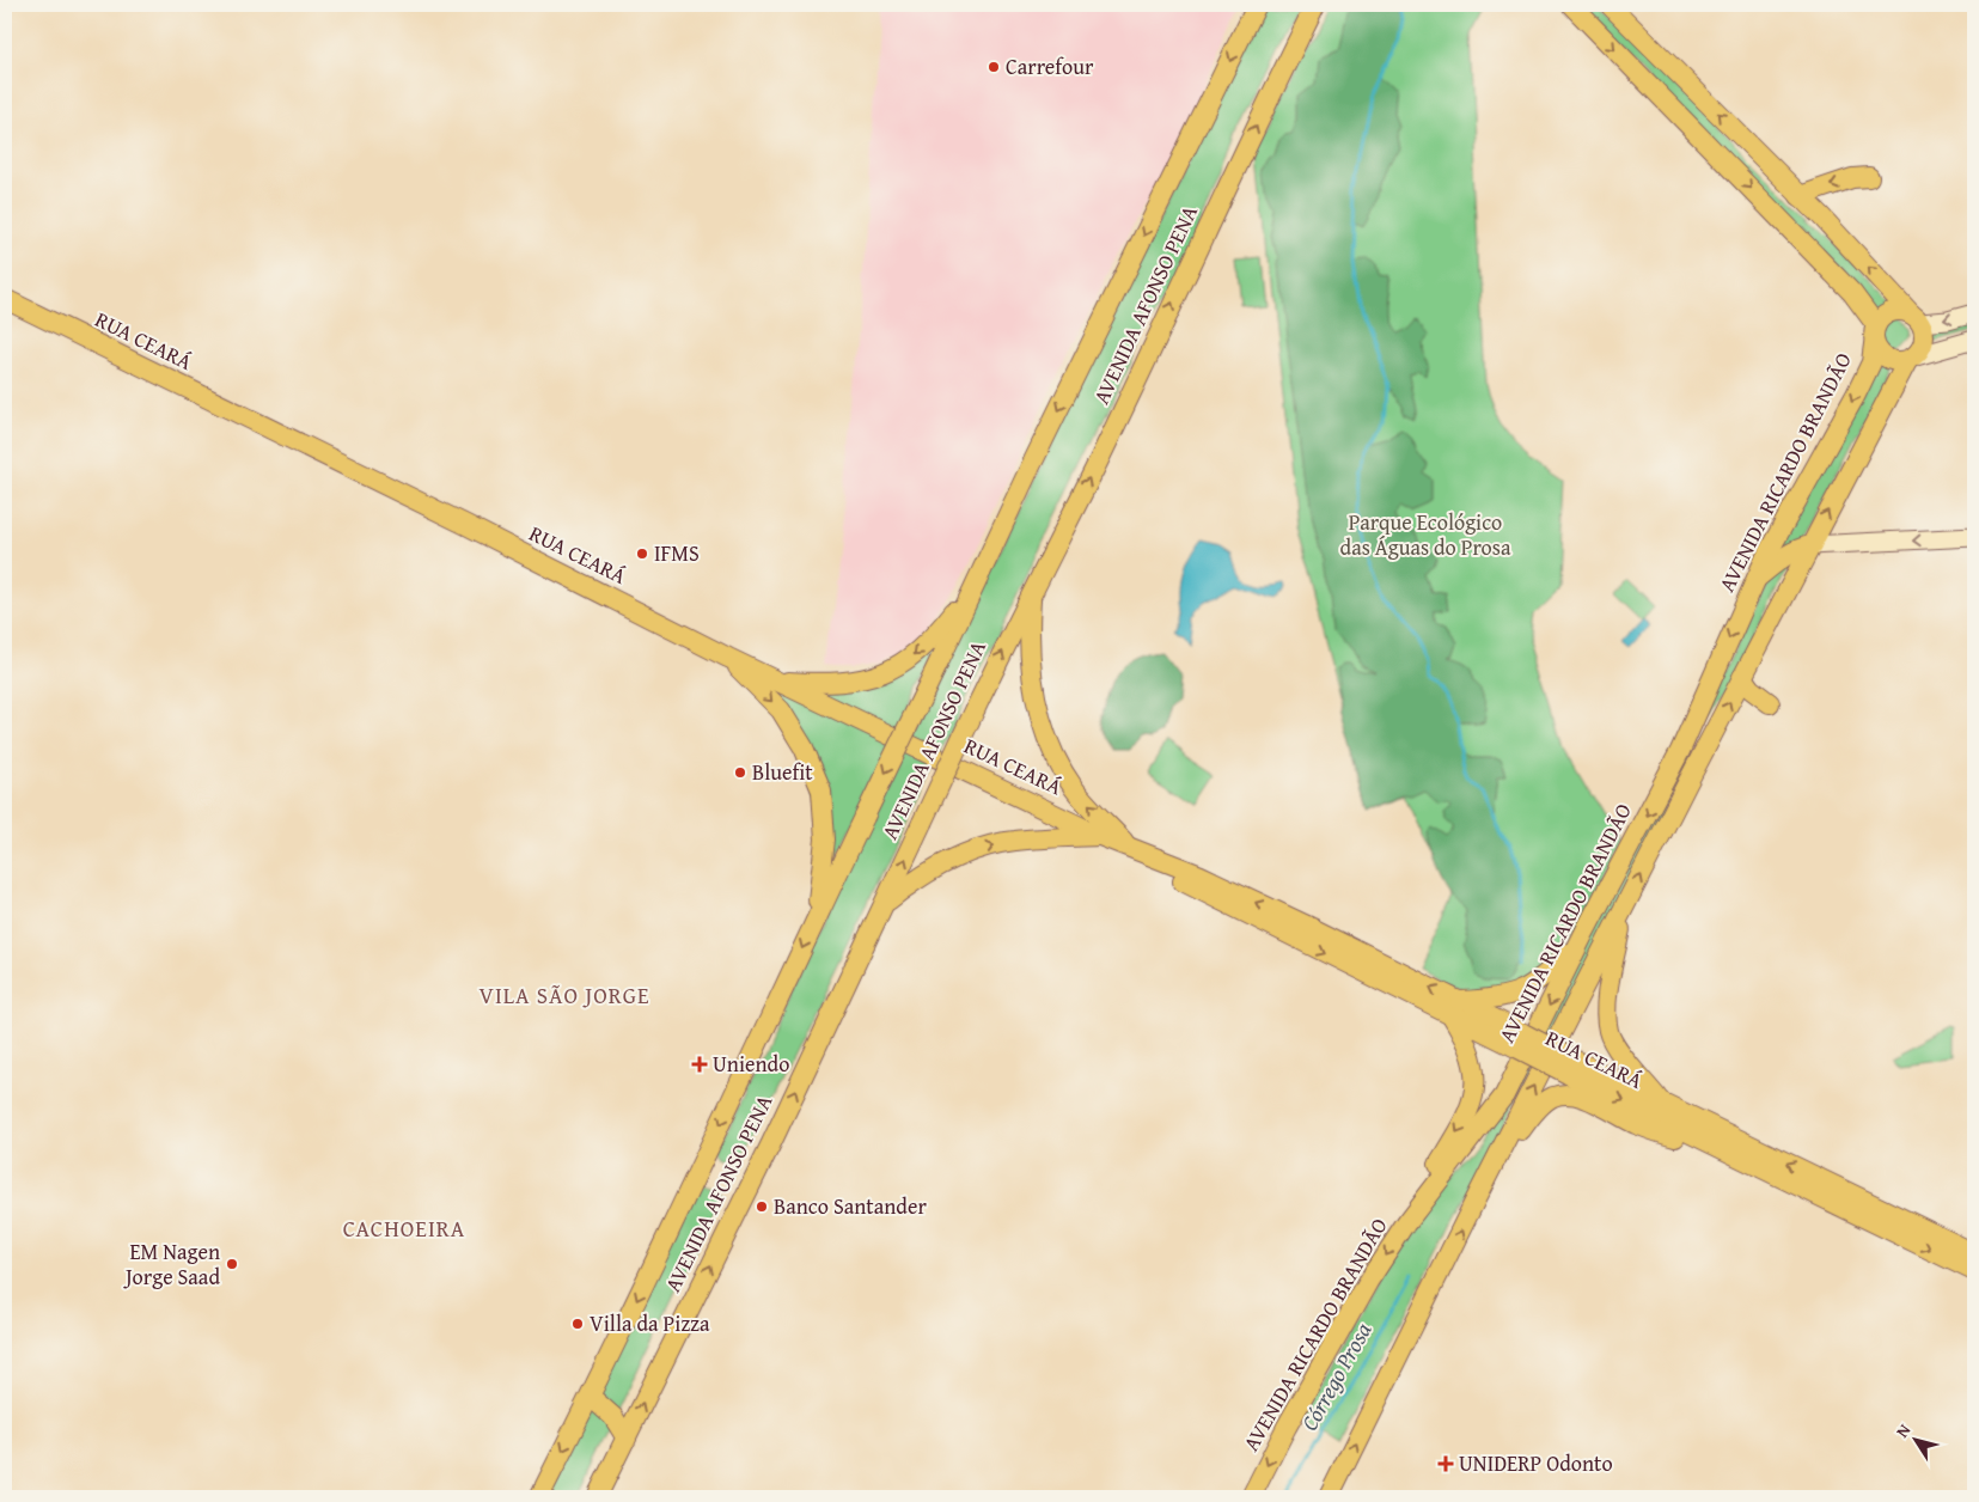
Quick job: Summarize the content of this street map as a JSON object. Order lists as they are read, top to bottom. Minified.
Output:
{"streets":{"main road":["AVENIDA AFONSO PENA","RUA CEARÁ","AVENIDA RICARDO BRANDÃO"]},"districts":["VILA SÃO JORGE","CACHOEIRA"],"water":["Córrego Prosa"],"parks":["Parque Ecológico das Águas do Prosa"],"places":{"other":["Carrefour","IFMS","Bluefit","Banco Santander","EM Nagen Jorge Saad","Villa da Pizza"],"health":["Uniendo","UNIDERP Odonto"]},"north":"top left"}
